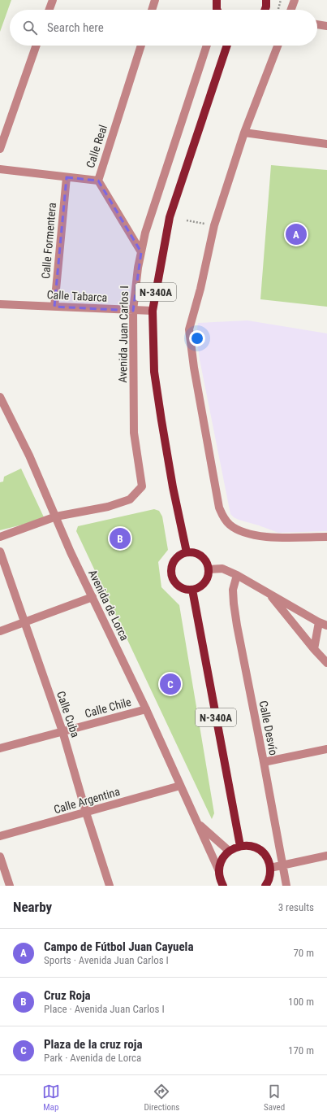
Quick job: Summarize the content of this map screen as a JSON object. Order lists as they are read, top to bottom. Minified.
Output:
{"streets":{"main road":["N-340A"],"street":["Calle Real","Calle Formentera","Calle Tabarca","Avenida Juan Carlos I","Avenida de Lorca","Calle Chile","Calle Cuba","Calle Desvío","Calle Argentina"]},"crossings":[["Calle Real","Avenida Juan Carlos I"],["Calle Formentera","Calle Tabarca"],["N-340A","Calle Tabarca"],["Calle Tabarca","Avenida Juan Carlos I"],["Avenida Juan Carlos I","Avenida de Lorca"],["Avenida de Lorca","Calle Chile"],["Avenida de Lorca","Calle Argentina"],["Calle Chile","Calle Cuba"],["Calle Cuba","Calle Argentina"]],"page":{"search":"Search here","pins":["A","B","C"],"heading":["Nearby","3 results"],"list":[{"mark":"A","name":"Campo de Fútbol Juan Cayuela","note":"Sports · Avenida Juan Carlos I","value":"70 m"},{"mark":"B","name":"Cruz Roja","note":"Place · Avenida Juan Carlos I","value":"100 m"},{"mark":"C","name":"Plaza de la cruz roja","note":"Park · Avenida de Lorca","value":"170 m"}],"nav":["Map","Directions","Saved"]}}
